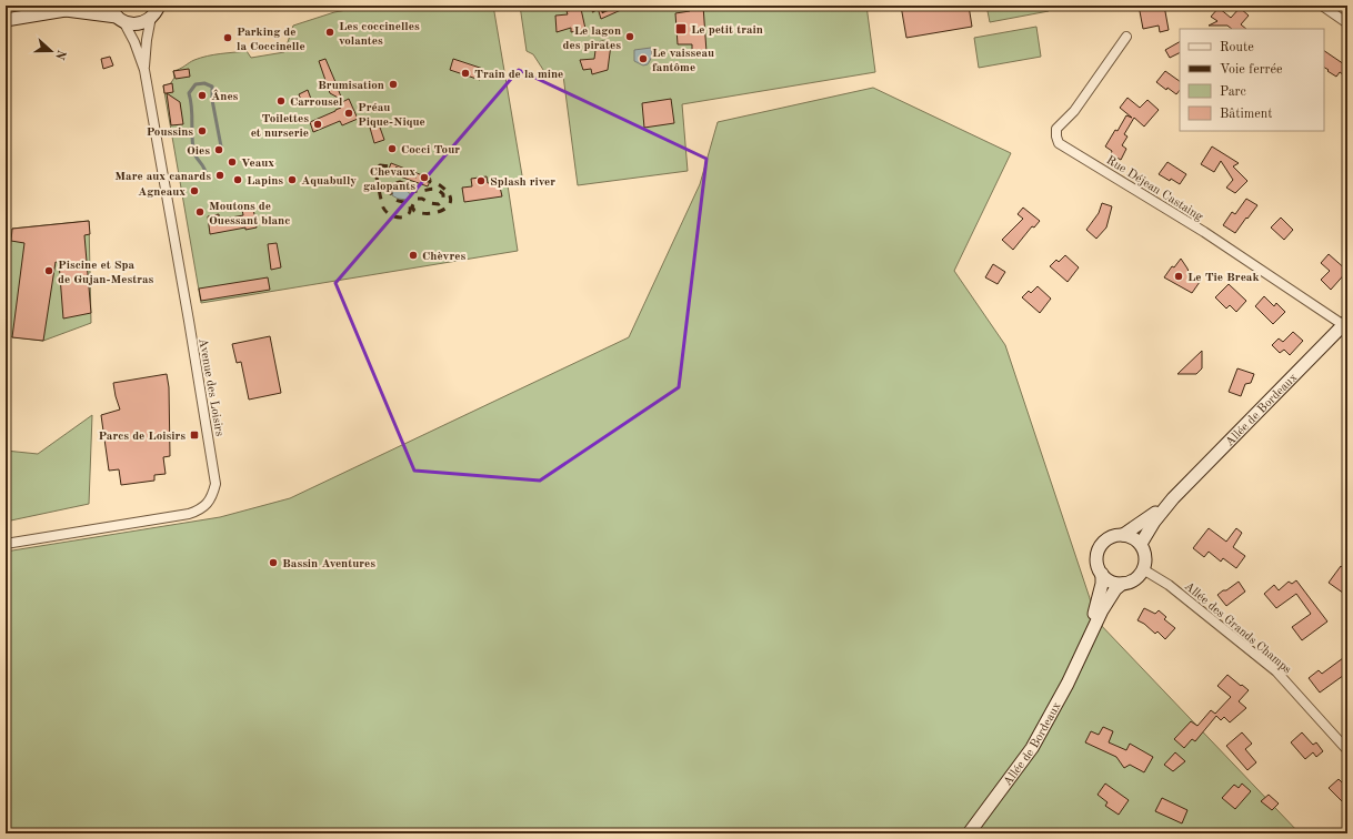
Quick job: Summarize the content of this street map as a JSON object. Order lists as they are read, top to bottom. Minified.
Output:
{"streets":{"main road":["Allée de Bordeaux"],"street":["Rue Déjean Castaing","Avenue des Loisirs","Allée des Grands Champs"]},"crossings":[["Rue Déjean Castaing","Allée de Bordeaux"],["Allée de Bordeaux","Allée des Grands Champs"]],"places":{"transit":["Le petit train","Parcs de Loisirs"],"other":["Les coccinelles volantes","Le lagon des pirates","Parking de la Coccinelle","Le vaisseau fantôme","Train de la mine","Brumisation","Ânes","Carrousel","Préau Pique-Nique","Toilettes et nurserie","Poussins","Cocci Tour","Oies","Veaux","Mare aux canards","Chevaux galopants","Lapins","Aquabully","Splash river","Agneaux","Moutons de Ouessant blanc","Chèvres","Piscine et Spa de Gujan-Mestras","Le Tie Break","Bassin Aventures"]},"legend":["Route","Voie ferrée","Parc","Bâtiment"],"north":"right"}
